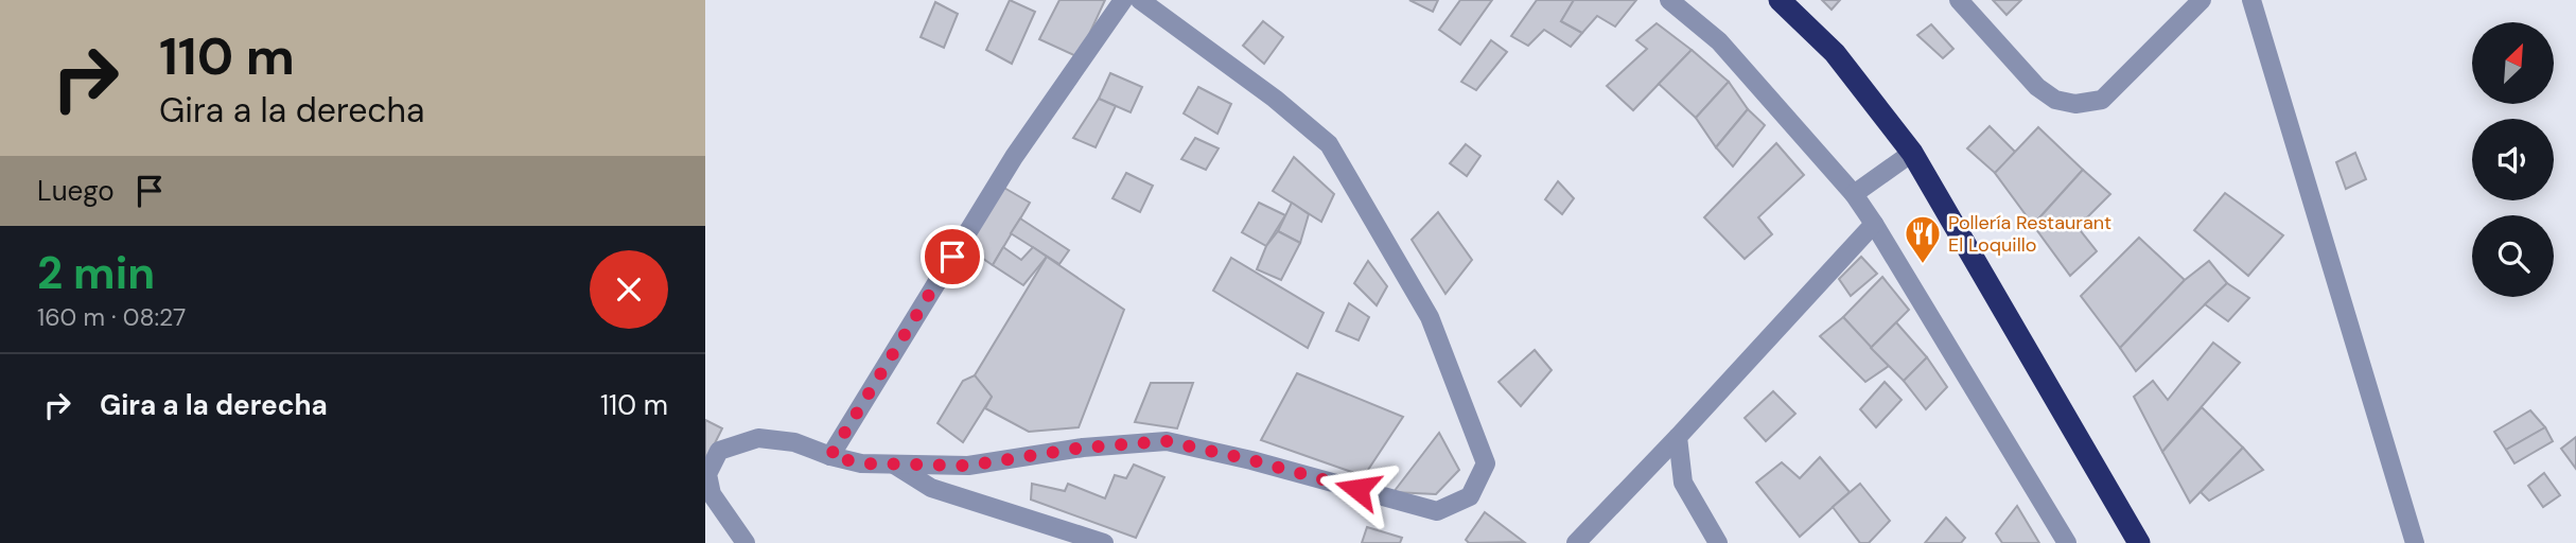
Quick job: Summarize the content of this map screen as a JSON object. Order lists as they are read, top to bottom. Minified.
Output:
{"places":{"restaurant":["Pollería Restaurant El Loquillo"]},"north":"top right","page":{"turn":["110 m","Gira a la derecha"],"then":"Luego","heading":["2 min","160 m · 08:27"],"list":[{"name":"Gira a la derecha","value":"110 m"}]}}
